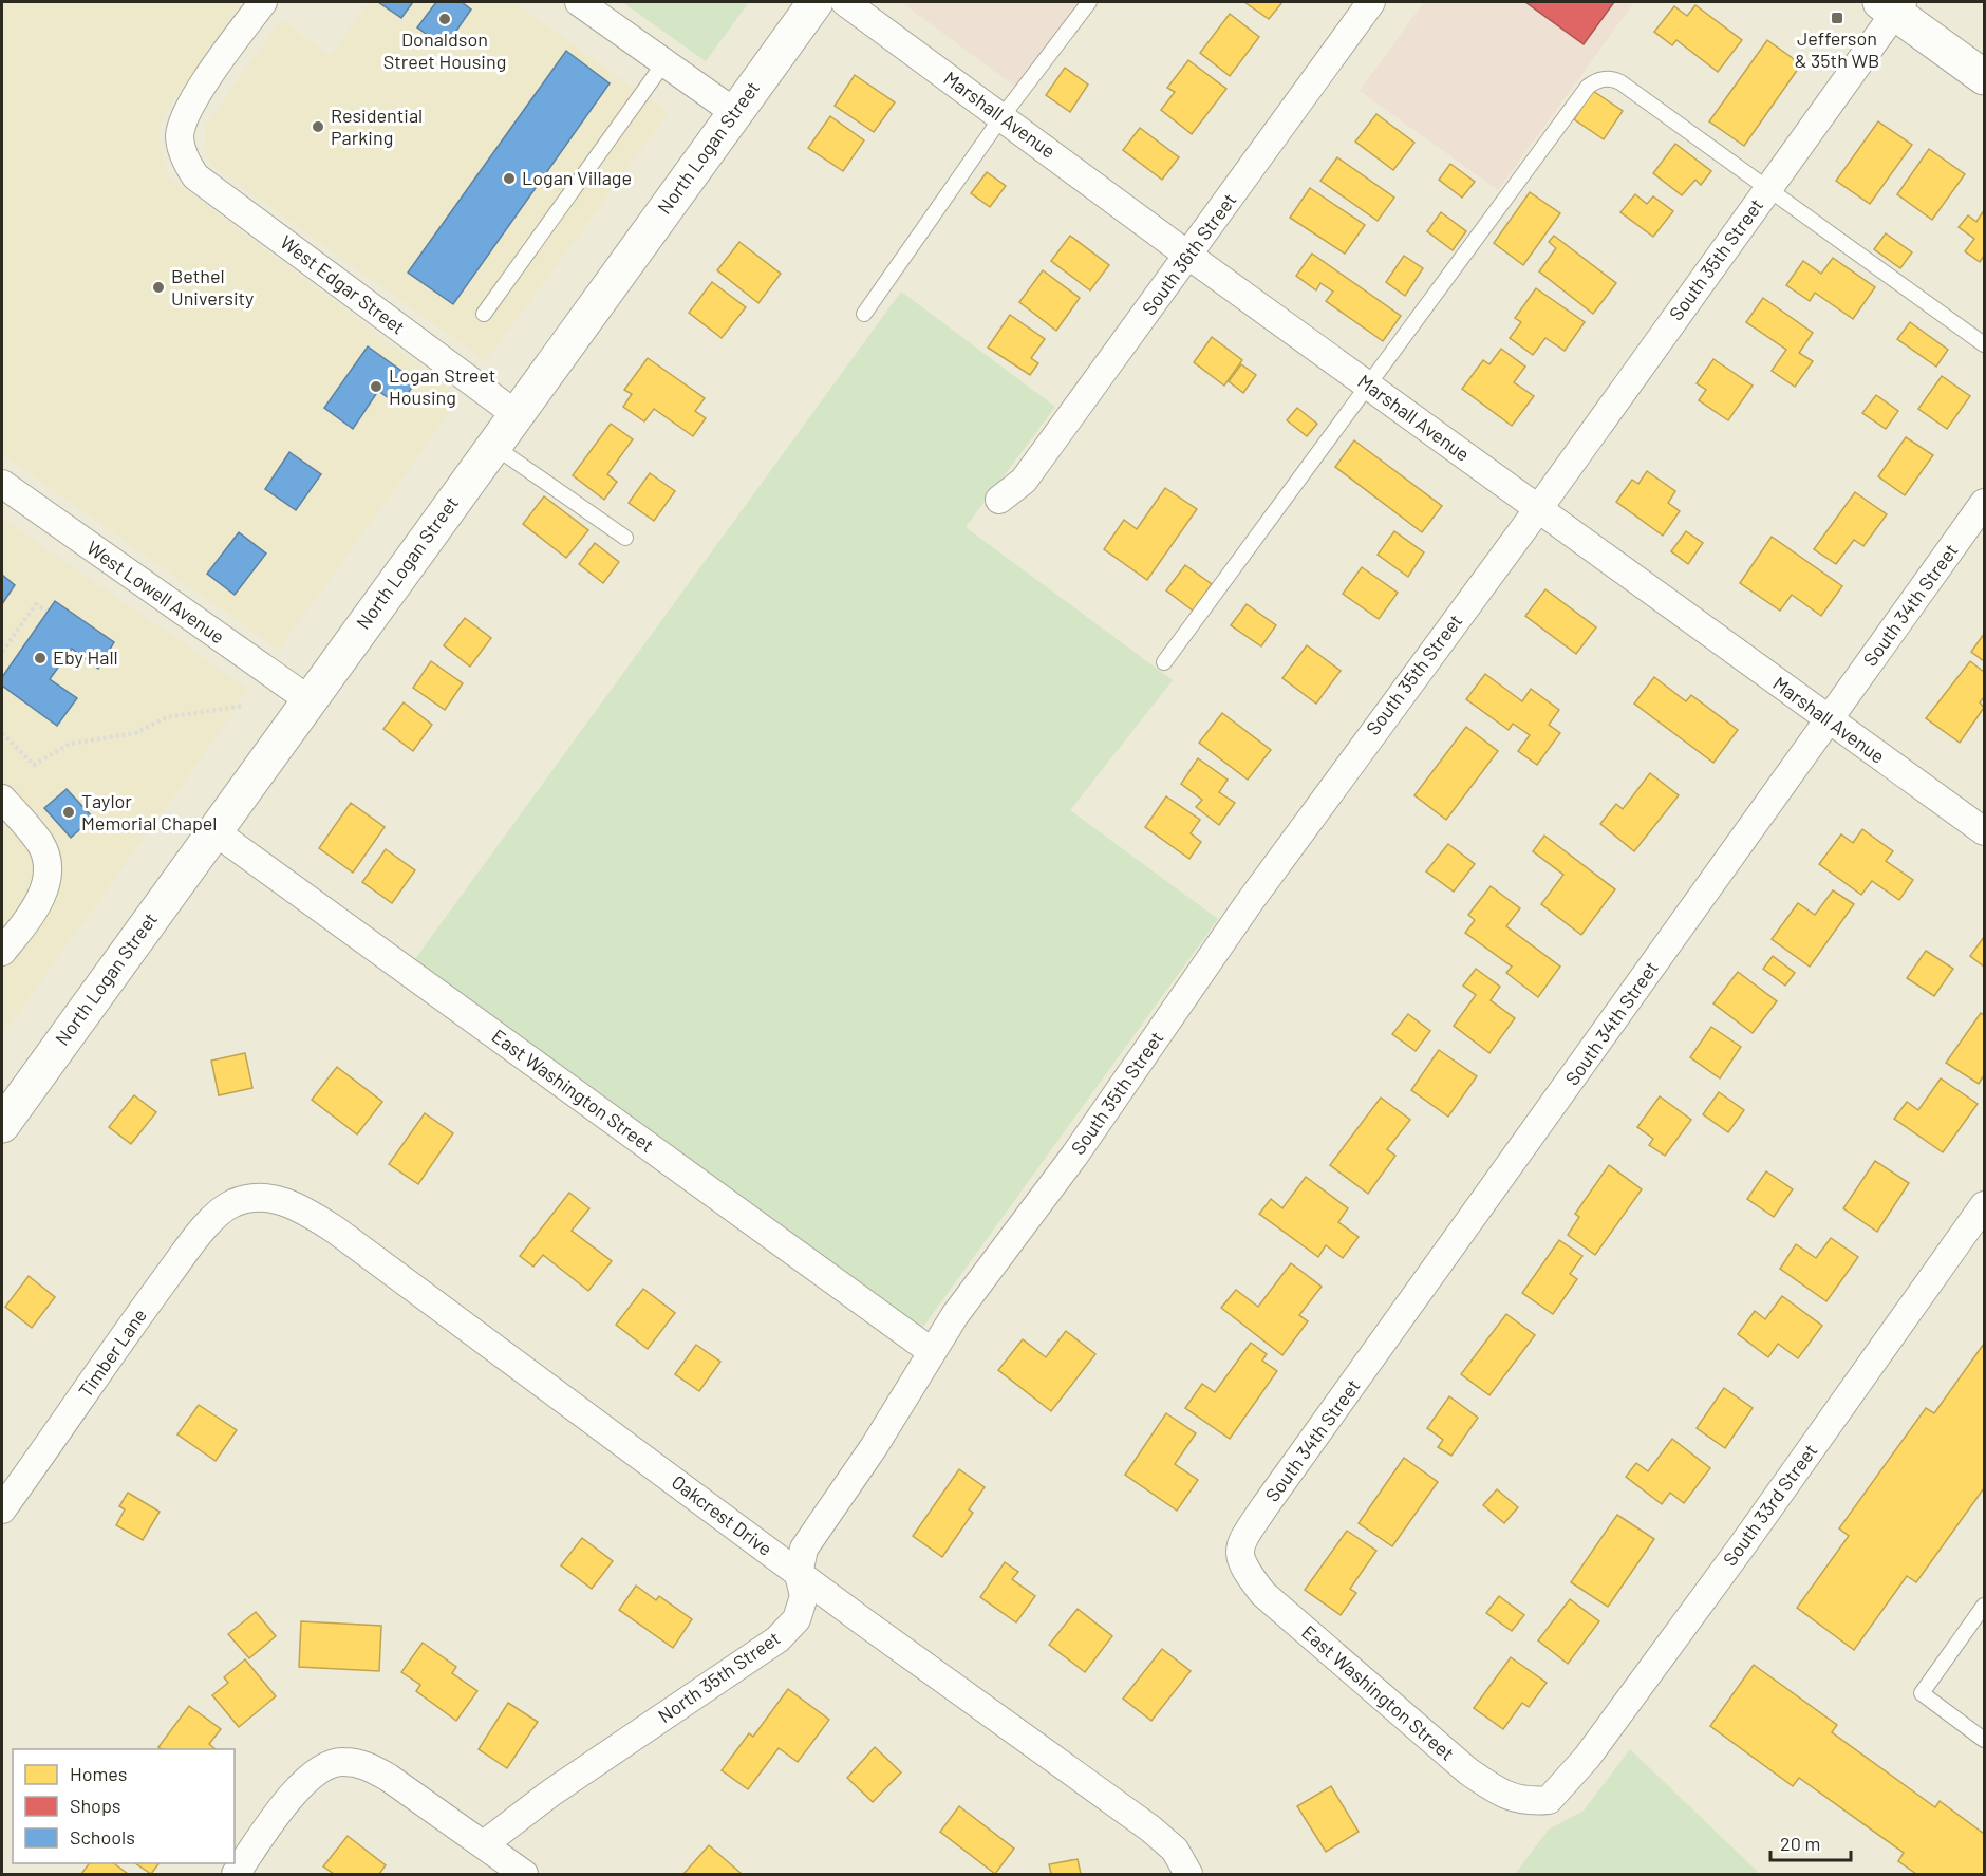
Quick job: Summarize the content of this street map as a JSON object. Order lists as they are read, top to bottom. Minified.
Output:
{"streets":{"street":["Marshall Avenue","North Logan Street","South 36th Street","South 35th Street","West Edgar Street","West Lowell Avenue","South 34th Street","East Washington Street","Timber Lane","South 33rd Street","Oakcrest Drive","North 35th Street"]},"crossings":[["Marshall Avenue","South 36th Street"],["Marshall Avenue","South 35th Street"],["Marshall Avenue","South 34th Street"],["North Logan Street","West Edgar Street"],["North Logan Street","West Lowell Avenue"],["North Logan Street","East Washington Street"],["South 35th Street","East Washington Street"],["South 35th Street","North 35th Street"],["South 34th Street","East Washington Street"],["East Washington Street","South 33rd Street"],["East Washington Street","North 35th Street"],["Timber Lane","Oakcrest Drive"],["Oakcrest Drive","North 35th Street"]],"places":{"transit":["Jefferson & 35th WB"],"other":["Donaldson Street Housing","Residential Parking","Logan Village","Bethel University","Logan Street Housing","Eby Hall","Taylor Memorial Chapel"]},"legend":["Homes","Shops","Schools"],"scale_bar":"20 m"}
